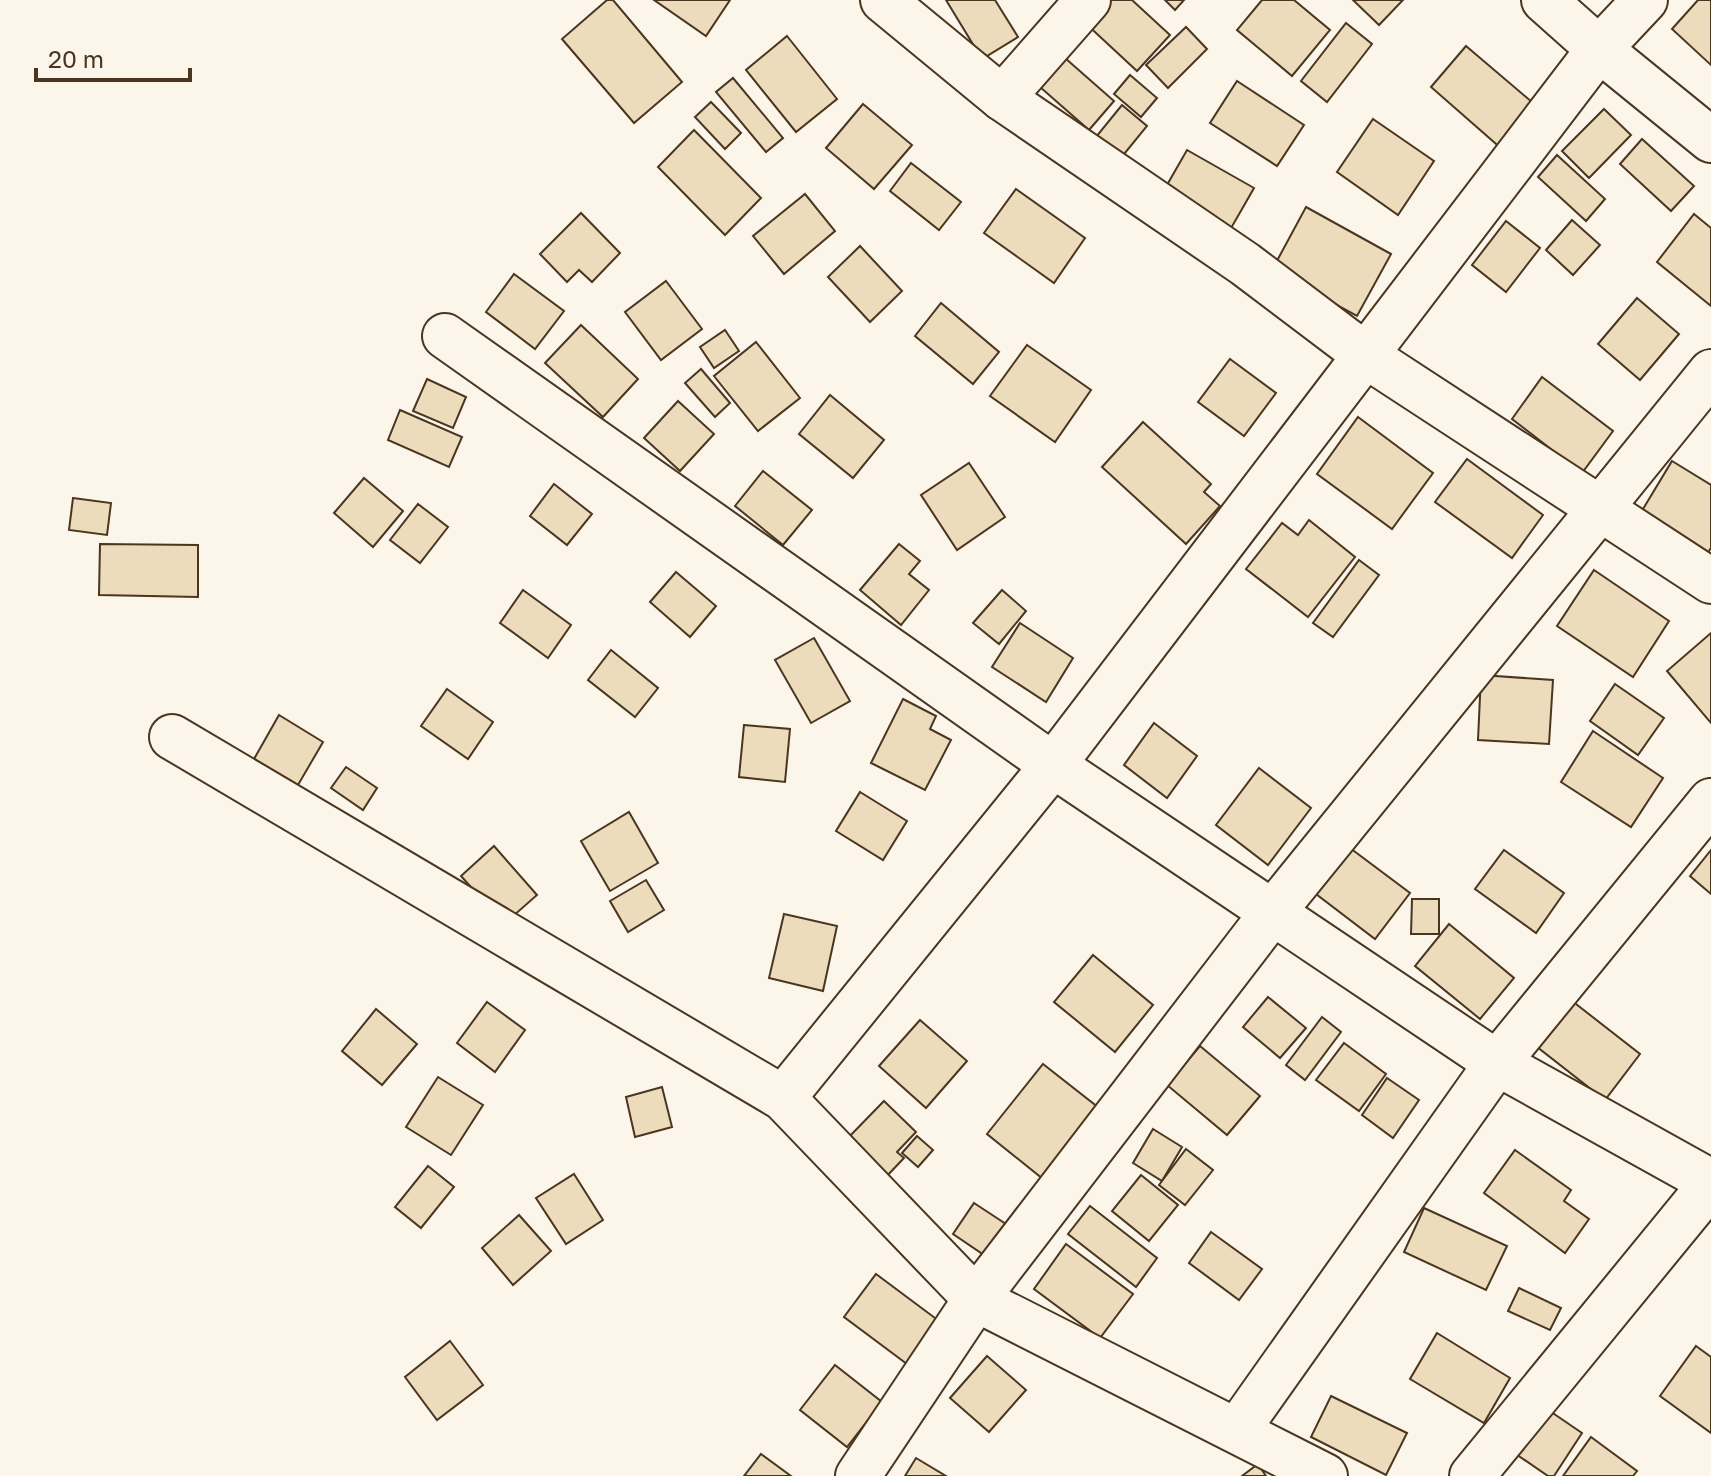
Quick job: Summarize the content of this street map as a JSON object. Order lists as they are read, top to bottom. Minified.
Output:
{"scale_bar":"20 m"}
